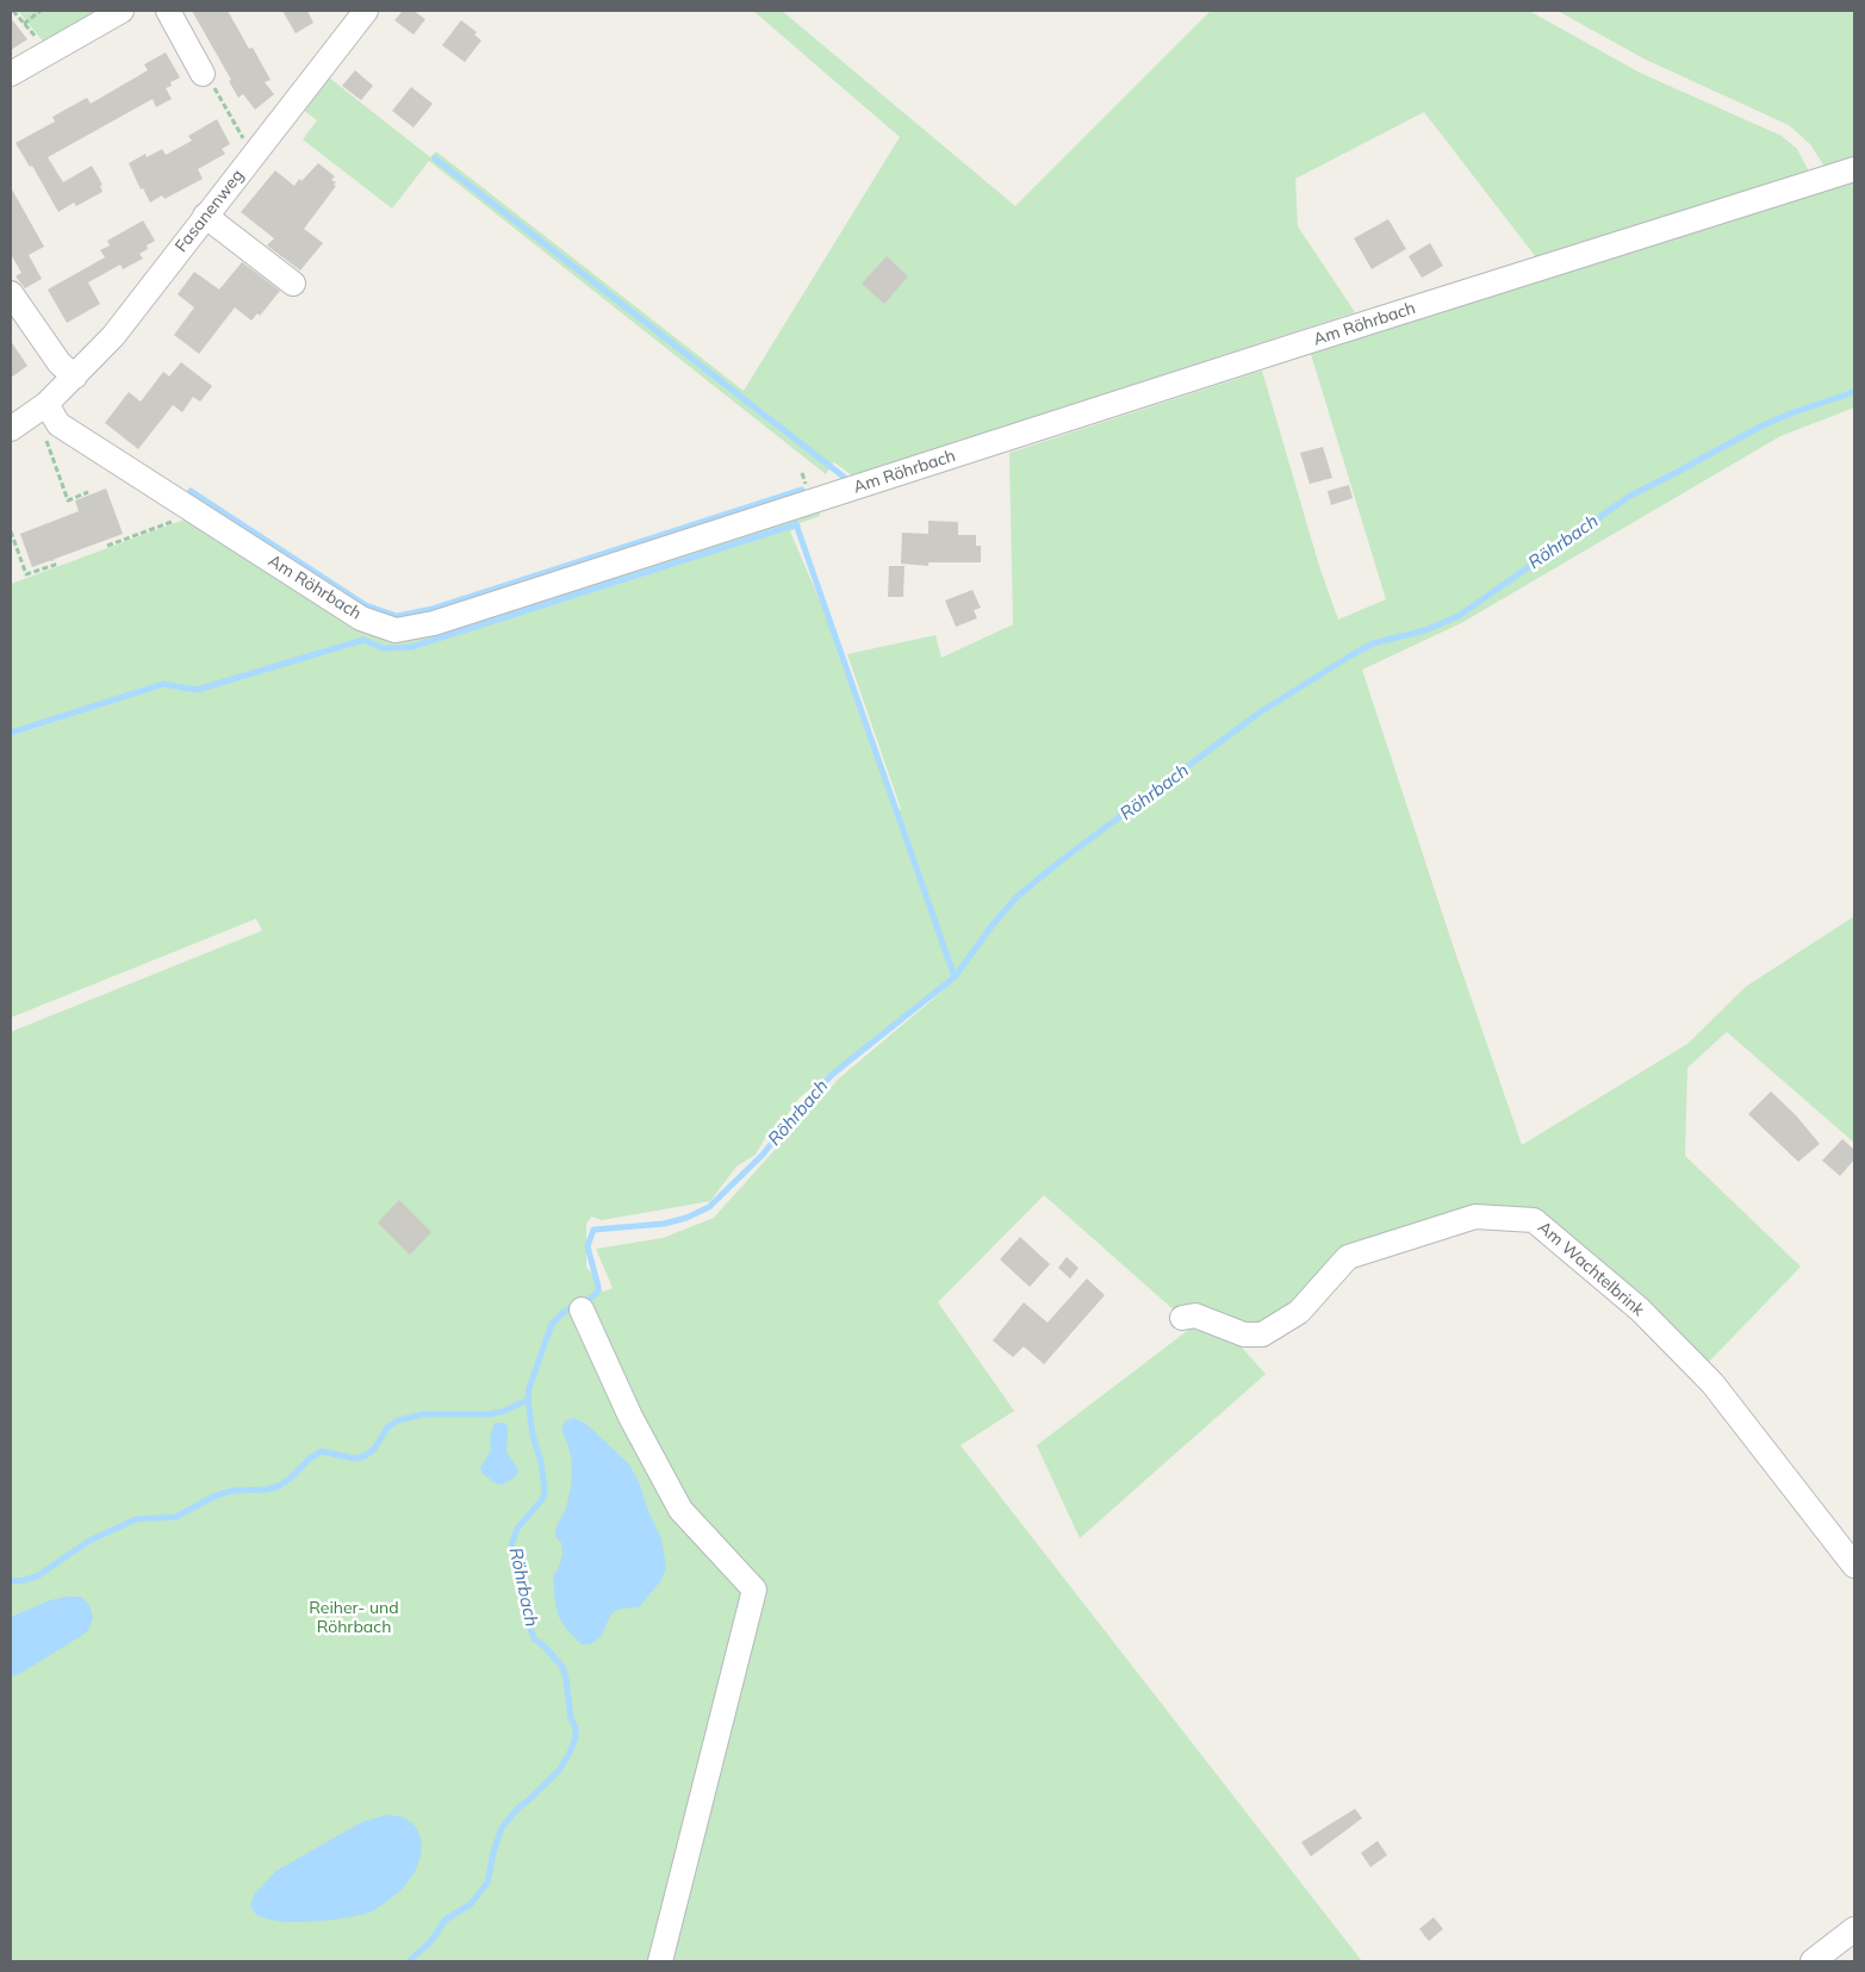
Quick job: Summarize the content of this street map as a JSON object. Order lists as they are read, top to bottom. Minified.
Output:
{"streets":{"street":["Fasanenweg","Am Röhrbach","Am Wachtelbrink"]},"crossings":[["Fasanenweg","Am Röhrbach"]],"water":["Röhrbach"],"parks":["Reiher- und Röhrbach"]}
